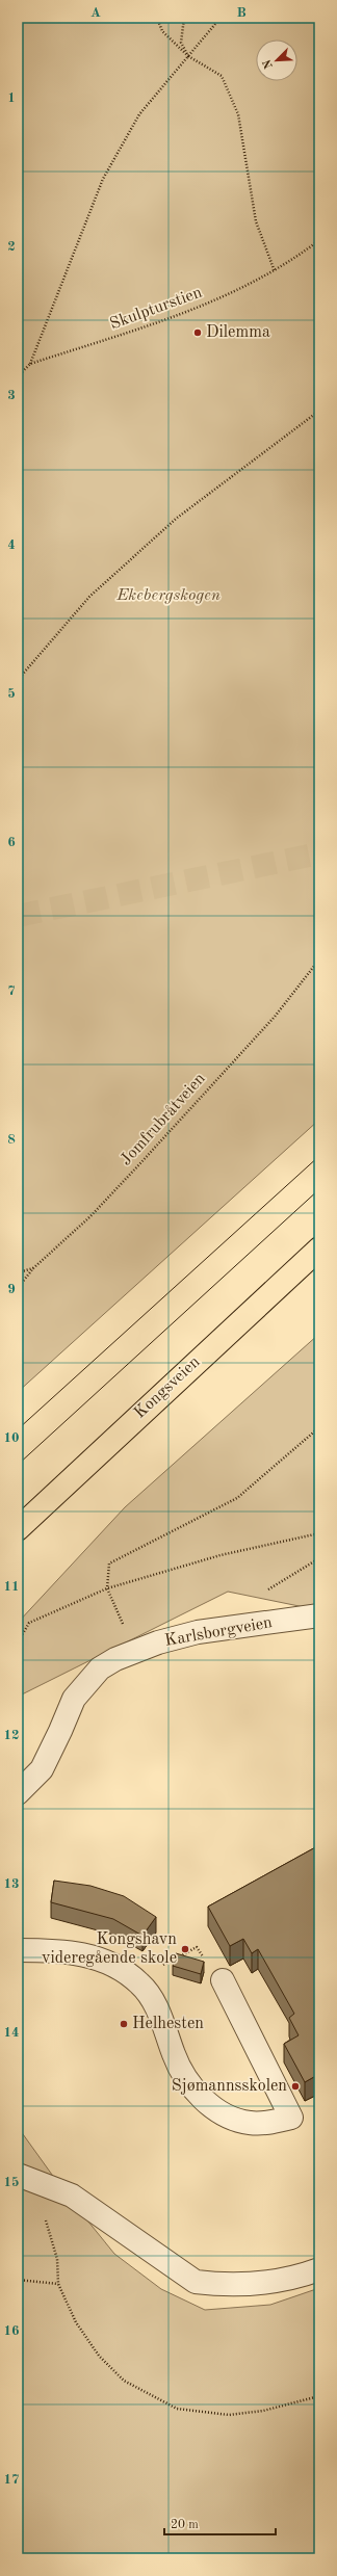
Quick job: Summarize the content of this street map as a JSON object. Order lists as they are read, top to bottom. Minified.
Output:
{"streets":{"main road":["Kongsveien"],"street":["Karlsborgveien"],"path":["Skulpturstien","Jomfrubråtveien"]},"parks":["Ekebergskogen"],"places":["Dilemma","Kongshavn videregående skole","Helhesten","Sjømannsskolen"],"scale_bar":"20 m","north":"bottom left","grid":{"columns":["A","B"],"rows":["1","2","3","4","5","6","7","8","9","10","11","12","13","14","15","16","17"]}}
